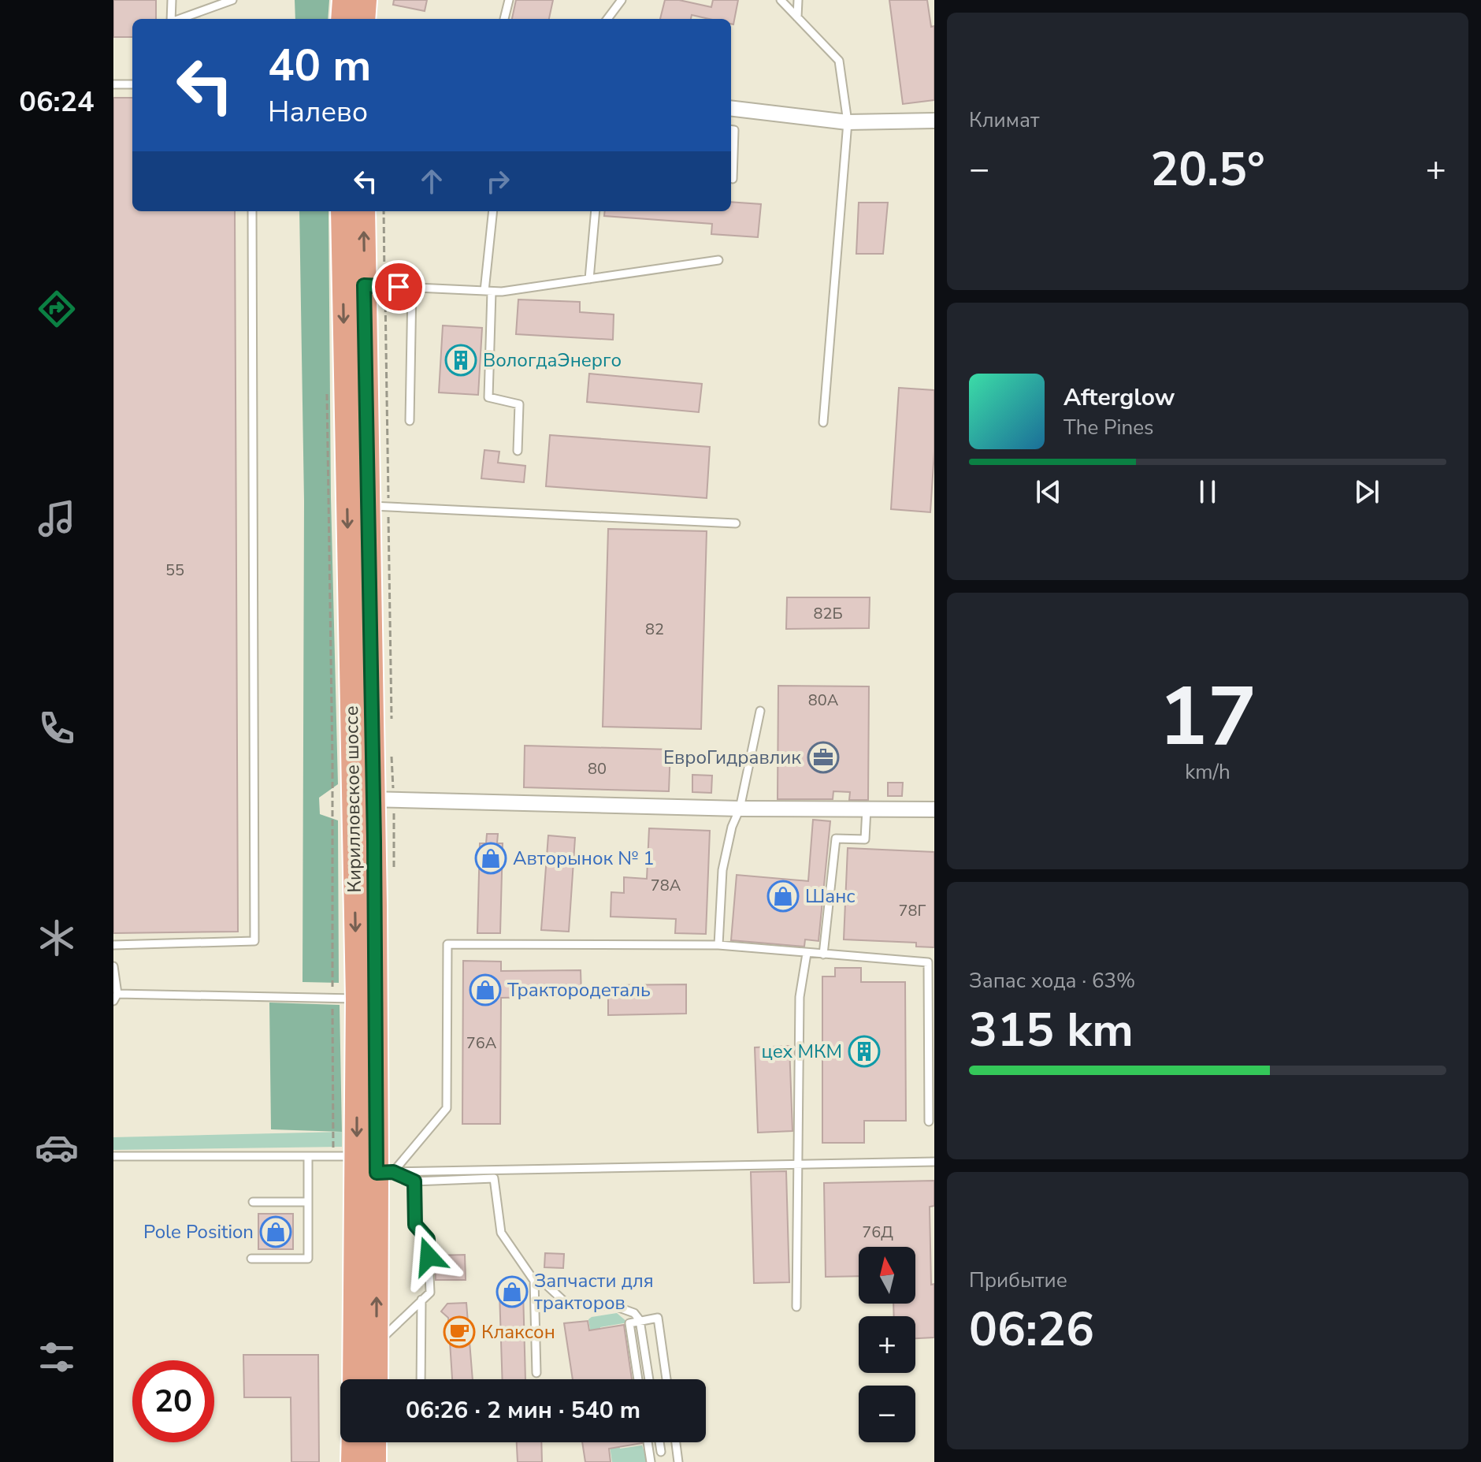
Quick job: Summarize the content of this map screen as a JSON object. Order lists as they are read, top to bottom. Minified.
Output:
{"streets":{"main road":["Кирилловское шоссе"]},"places":{"building":["ВологдаЭнерго","цех МКМ"],"office":["ЕвроГидравлик"],"shop":["Авторынок № 1","Шанс","Трактородеталь","Pole Position","Запчасти для тракторов"],"cafe":["Клаксон"]},"house_numbers":["55","82Б","82","80А","80","78А","78Г","76А","76Д"],"north":"top","page":{"tabs":"06:24","tile":["Климат",["17","km/h"],["Запас хода · 63%","315 km"],["Прибытие","06:26"]],"turn":["40 m","Налево"],"heat":["−","20.5°","+"],"song":["Afterglow","The Pines"],"map_buttons":["+","−"],"limit":"20","trip":"06:26 · 2 мин · 540 m"}}
